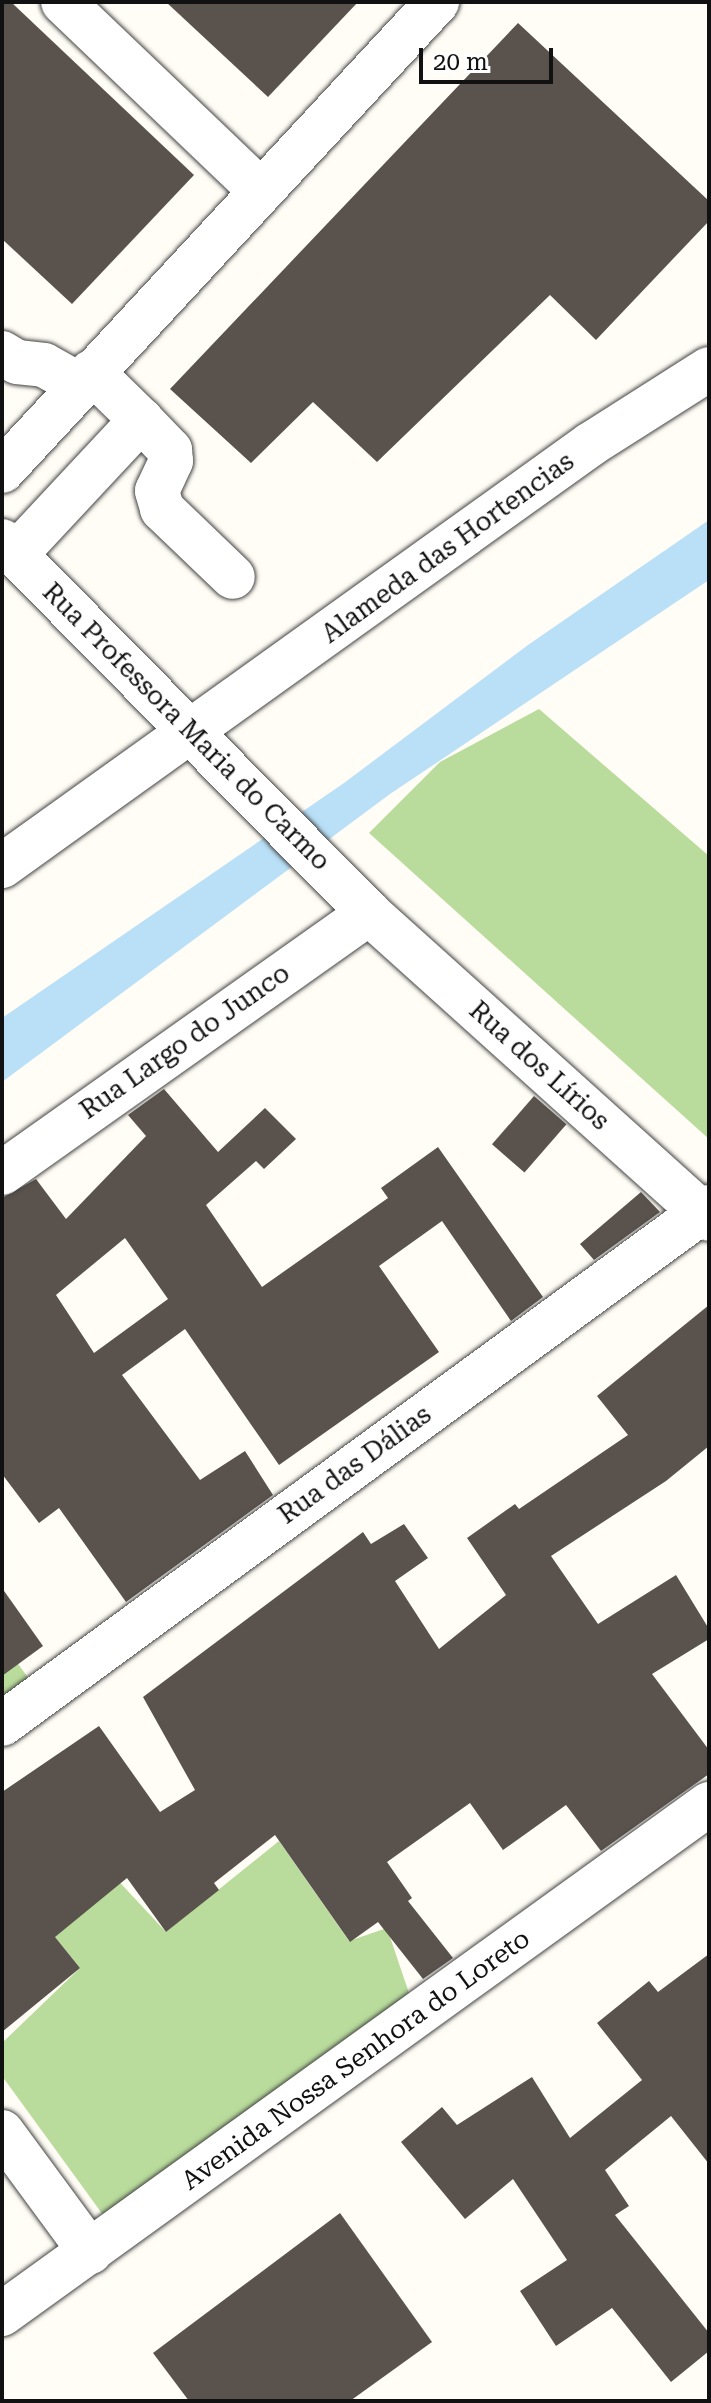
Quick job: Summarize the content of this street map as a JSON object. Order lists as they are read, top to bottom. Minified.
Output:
{"streets":{"street":["Alameda das Hortencias","Rua Professora Maria do Carmo","Rua Largo do Junco","Rua dos Lírios","Rua das Dálias","Avenida Nossa Senhora do Loreto"]},"crossings":[["Alameda das Hortencias","Rua Professora Maria do Carmo"],["Rua Professora Maria do Carmo","Rua Largo do Junco"],["Rua Professora Maria do Carmo","Rua dos Lírios"],["Rua Largo do Junco","Rua dos Lírios"],["Rua dos Lírios","Rua das Dálias"]],"scale_bar":"20 m"}
